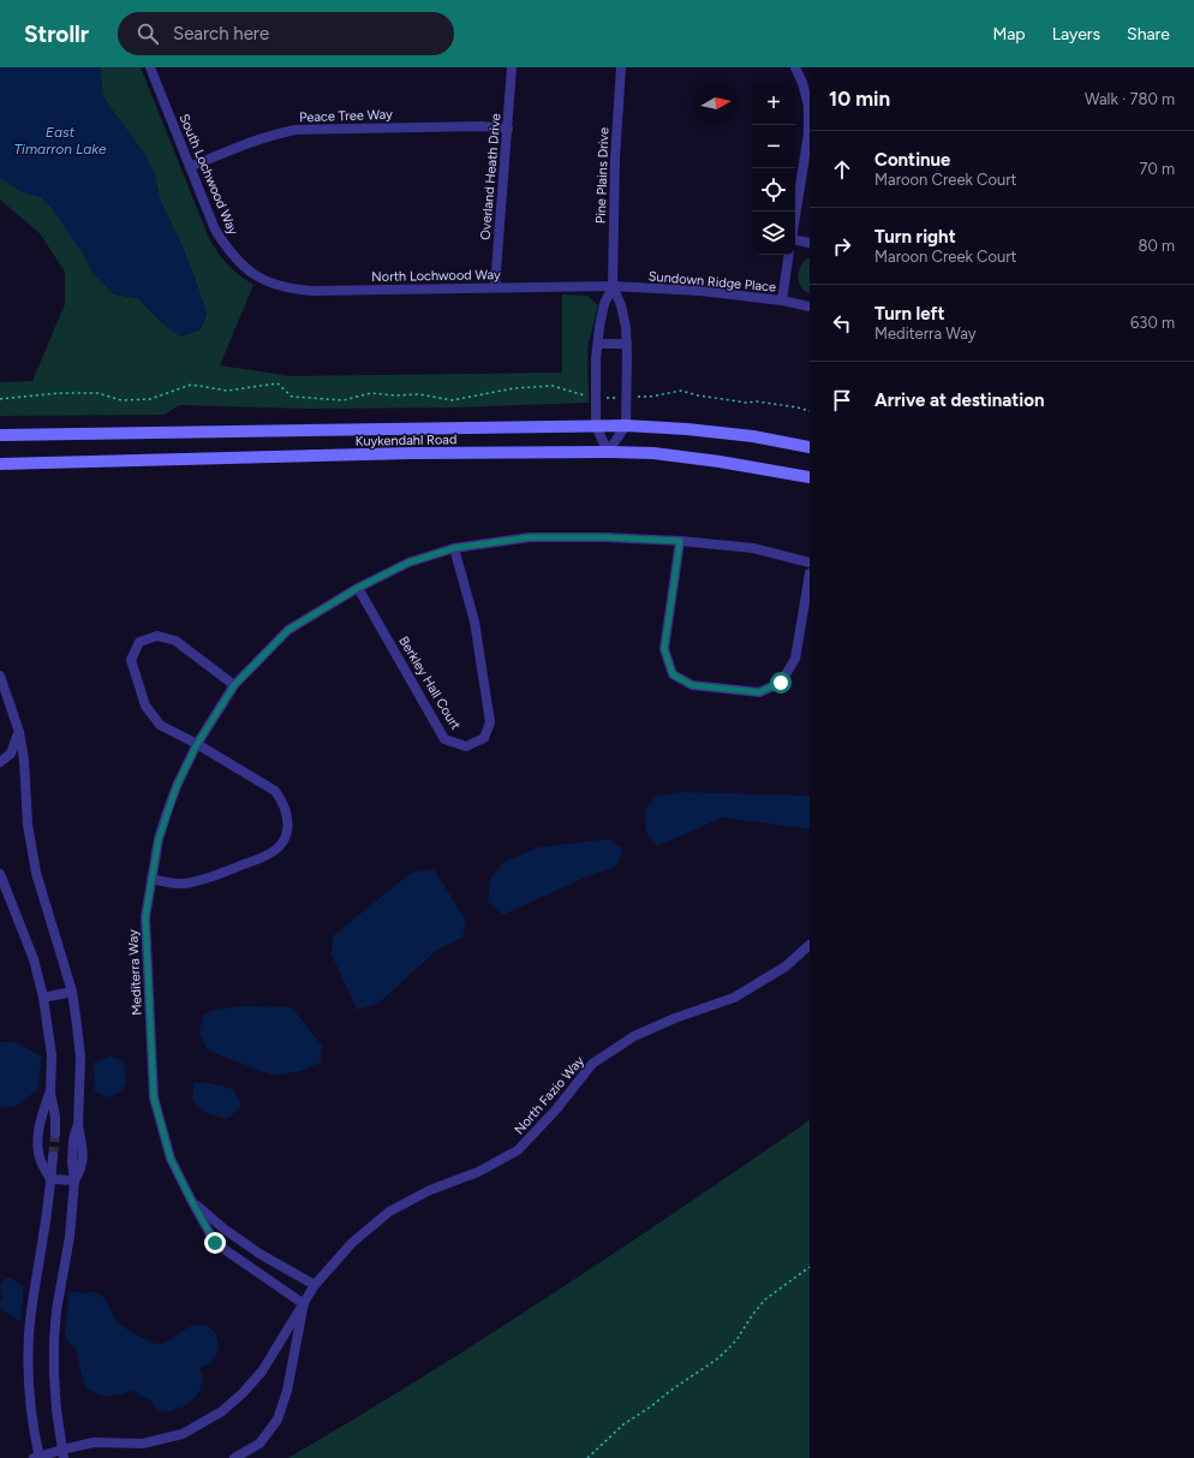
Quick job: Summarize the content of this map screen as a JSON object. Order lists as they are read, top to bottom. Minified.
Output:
{"streets":{"main road":["Kuykendahl Road"],"street":["Peace Tree Way","South Lochwood Way","Pine Plains Drive","Overland Heath Drive","North Lochwood Way","Sundown Ridge Place","Berkley Hall Court","Mediterra Way","North Fazio Way"]},"crossings":[["Peace Tree Way","South Lochwood Way"],["Peace Tree Way","Overland Heath Drive"],["South Lochwood Way","North Lochwood Way"],["Pine Plains Drive","North Lochwood Way"],["Pine Plains Drive","Sundown Ridge Place"],["Pine Plains Drive","Kuykendahl Road"],["Overland Heath Drive","North Lochwood Way"],["North Lochwood Way","Sundown Ridge Place"],["Berkley Hall Court","Mediterra Way"],["Mediterra Way","North Fazio Way"]],"water":["East Timarron Lake"],"north":"right","page":{"header":"Strollr","search":"Search here","nav":["Map","Layers","Share"],"heading":["10 min","Walk · 780 m"],"map_buttons":["+","−"],"list":[["Continue","Maroon Creek Court","70 m"],["Turn right","Maroon Creek Court","80 m"],["Turn left","Mediterra Way","630 m"],"Arrive at destination"]}}
